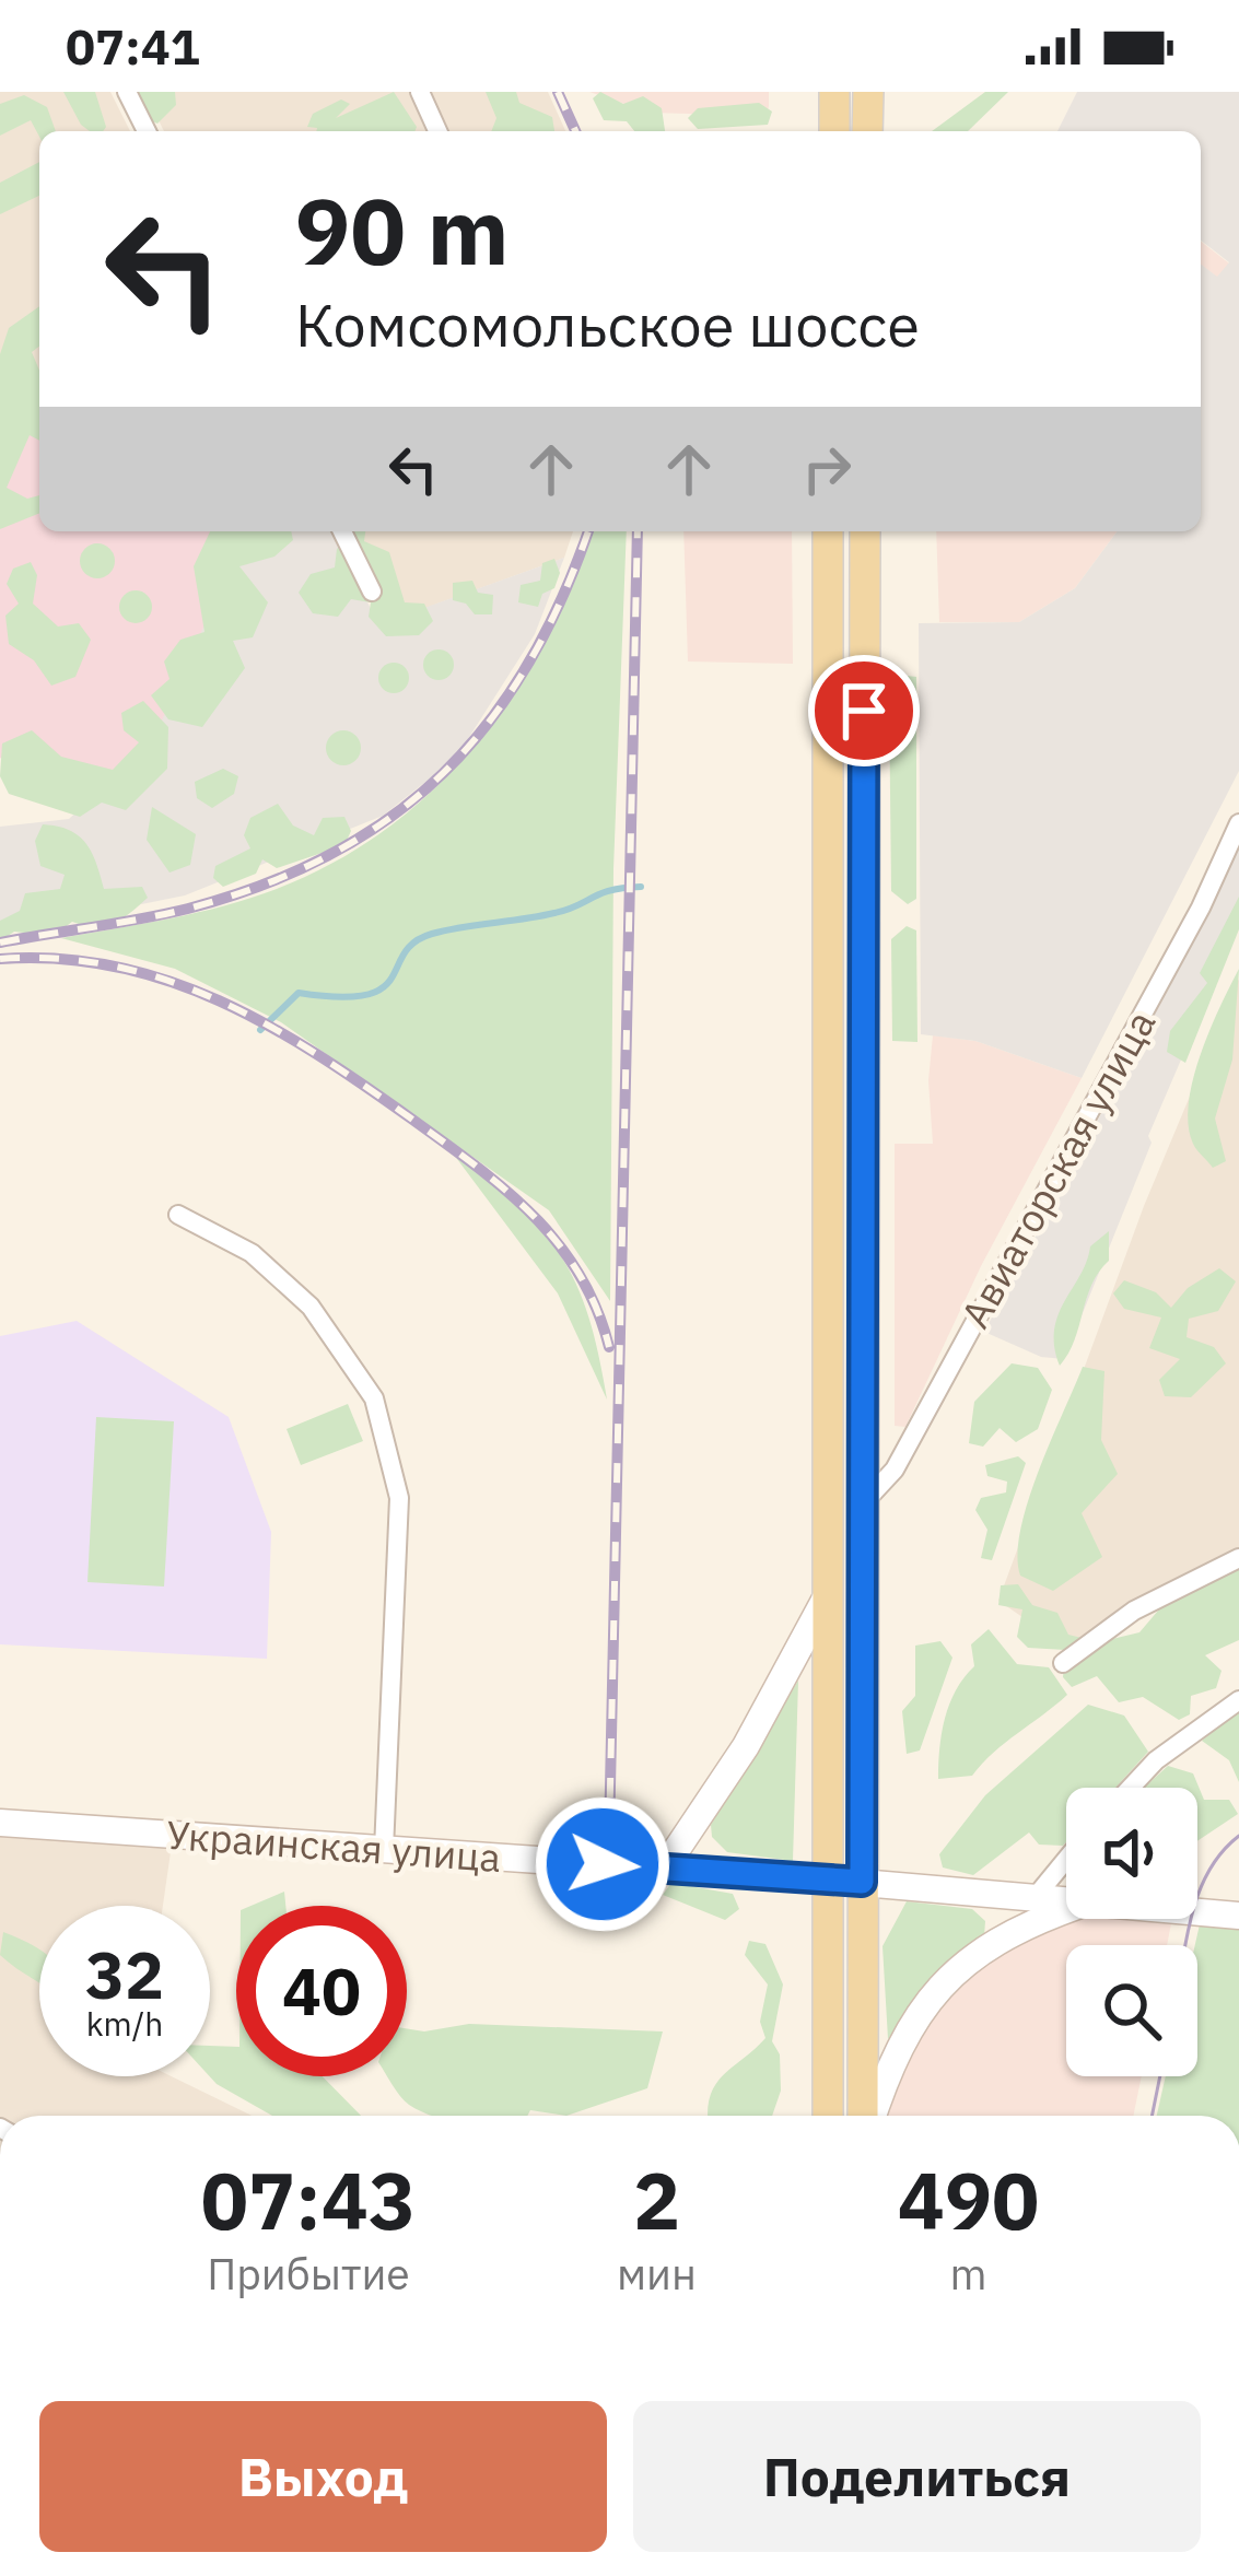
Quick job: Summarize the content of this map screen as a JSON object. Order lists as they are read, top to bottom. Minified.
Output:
{"streets":{"street":["Авиаторская улица","Украинская улица"]},"page":{"status":"07:41","turn":["90 m","Комсомольское шоссе"],"speed":"32 km/h","limit":"40","eta":["07:43","Прибытие","2","мин","490","m"],"buttons":["Выход","Поделиться"]}}
